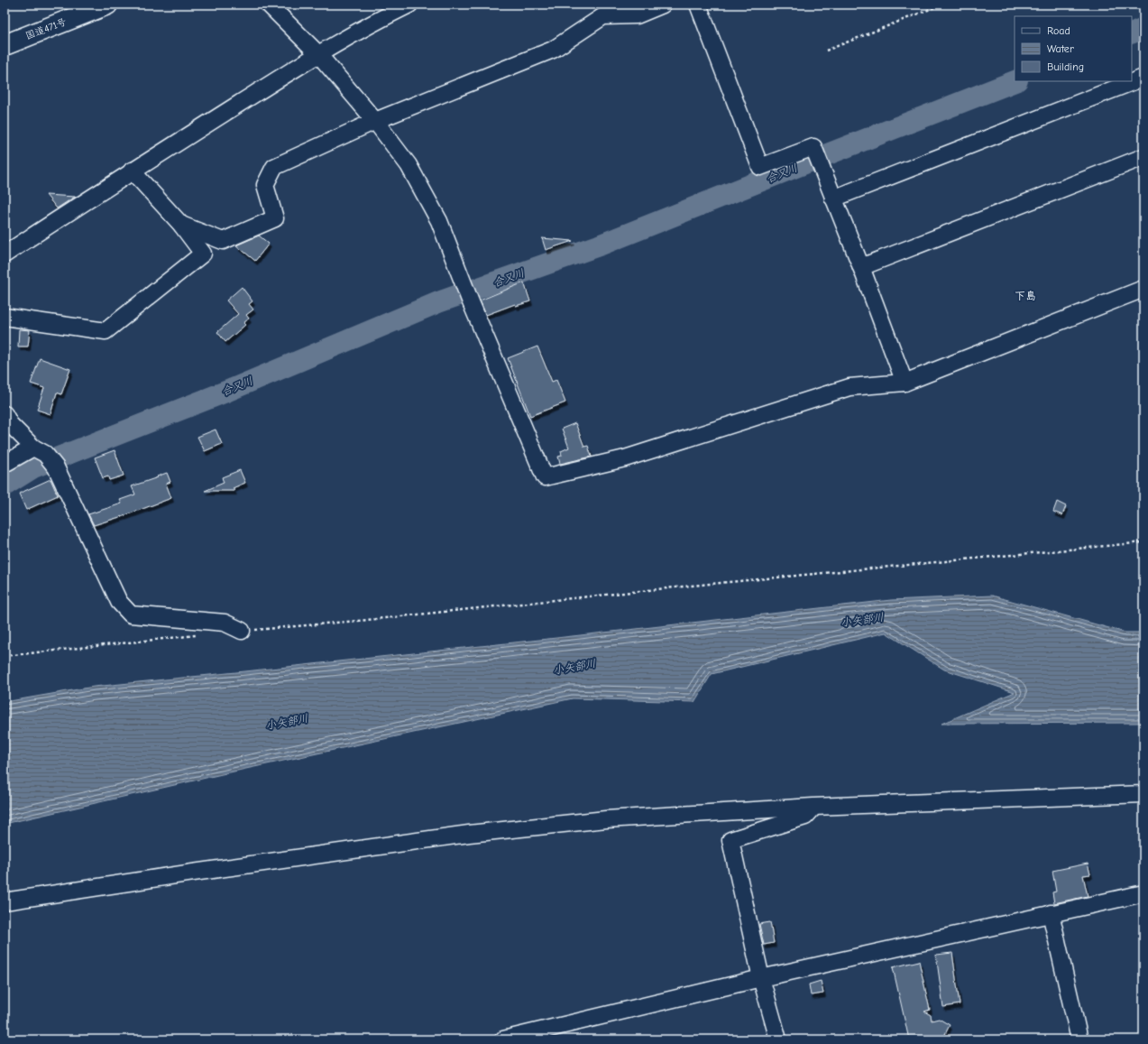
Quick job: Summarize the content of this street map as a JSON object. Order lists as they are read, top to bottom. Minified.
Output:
{"streets":{"highway":["国道471号"]},"districts":["下島"],"water":["合又川","小矢部川"],"legend":["Road","Water","Building"]}
